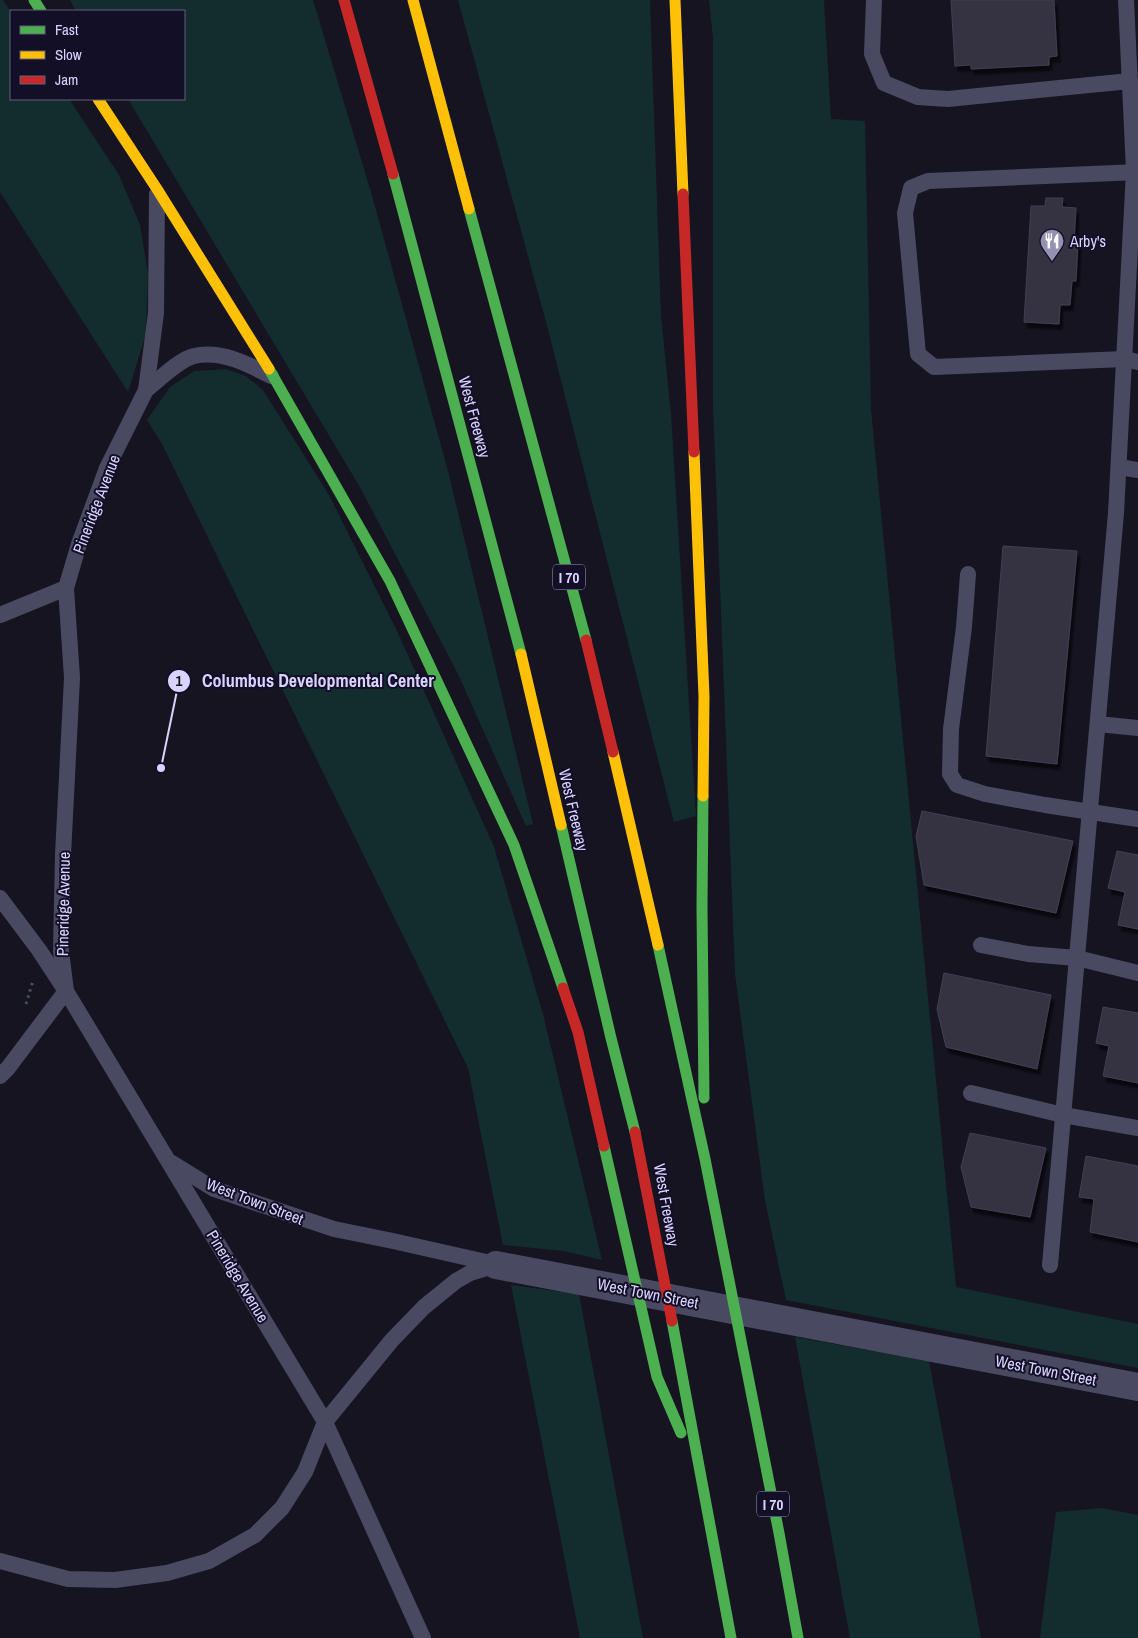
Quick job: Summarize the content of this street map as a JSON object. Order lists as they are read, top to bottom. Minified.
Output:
{"streets":{"highway":["West Freeway","I 70"],"street":["West Town Street"],"lane":["Pineridge Avenue"]},"crossings":[["Pineridge Avenue","West Town Street"]],"places":{"restaurant":["Arby's"],"other":["Columbus Developmental Center"]},"legend":["Fast","Slow","Jam"]}
